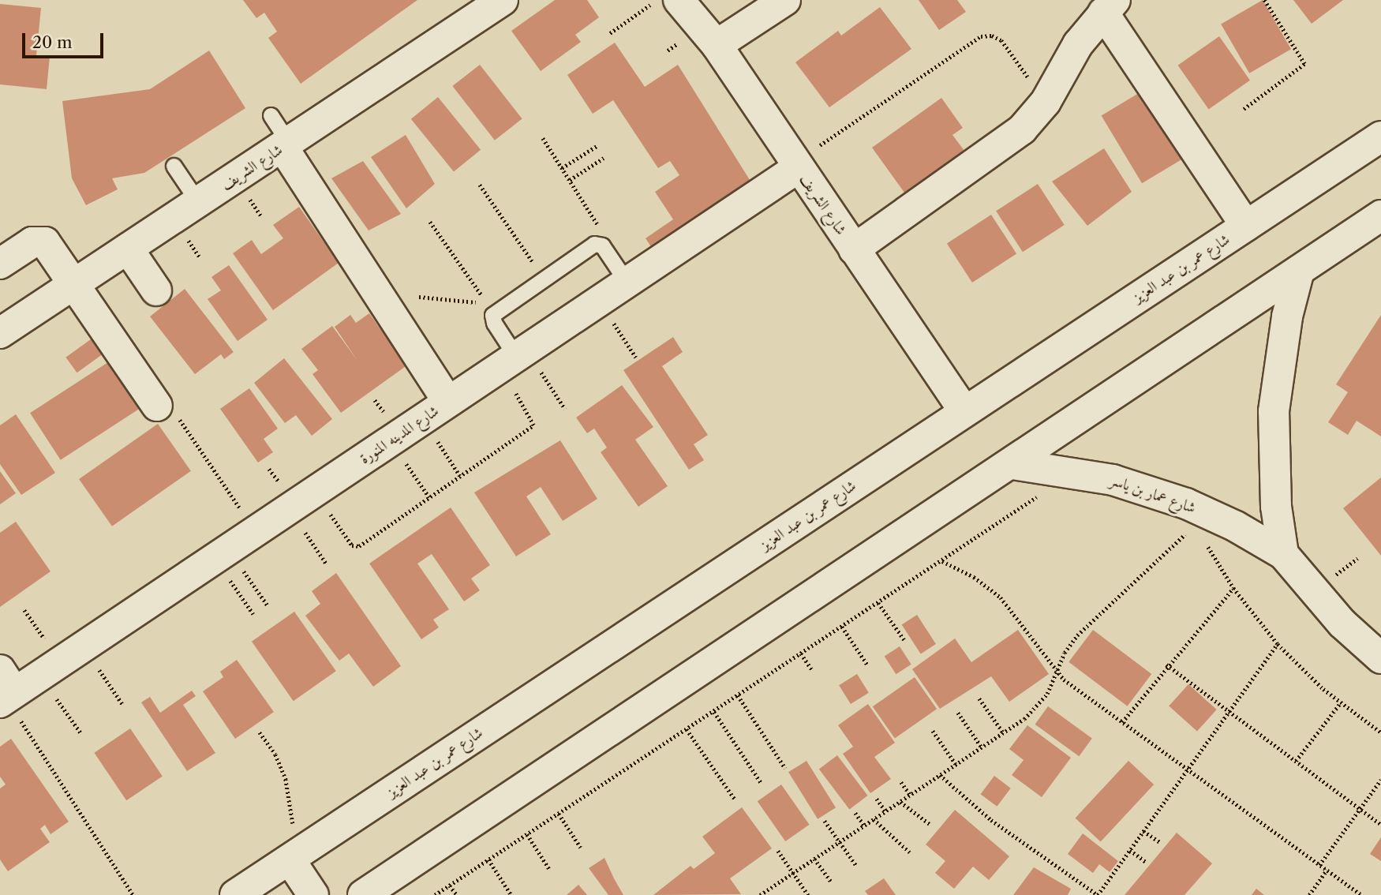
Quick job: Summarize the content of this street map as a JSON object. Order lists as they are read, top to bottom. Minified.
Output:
{"streets":{"street":["شارع الشريف","شارع عمر بن عبد العزيز","شارع المدينه المنورة","شارع عمار بن ياسر"]},"crossings":[["شارع الشريف","شارع عمر بن عبد العزيز"],["شارع الشريف","شارع المدينه المنورة"]],"scale_bar":"20 m"}
